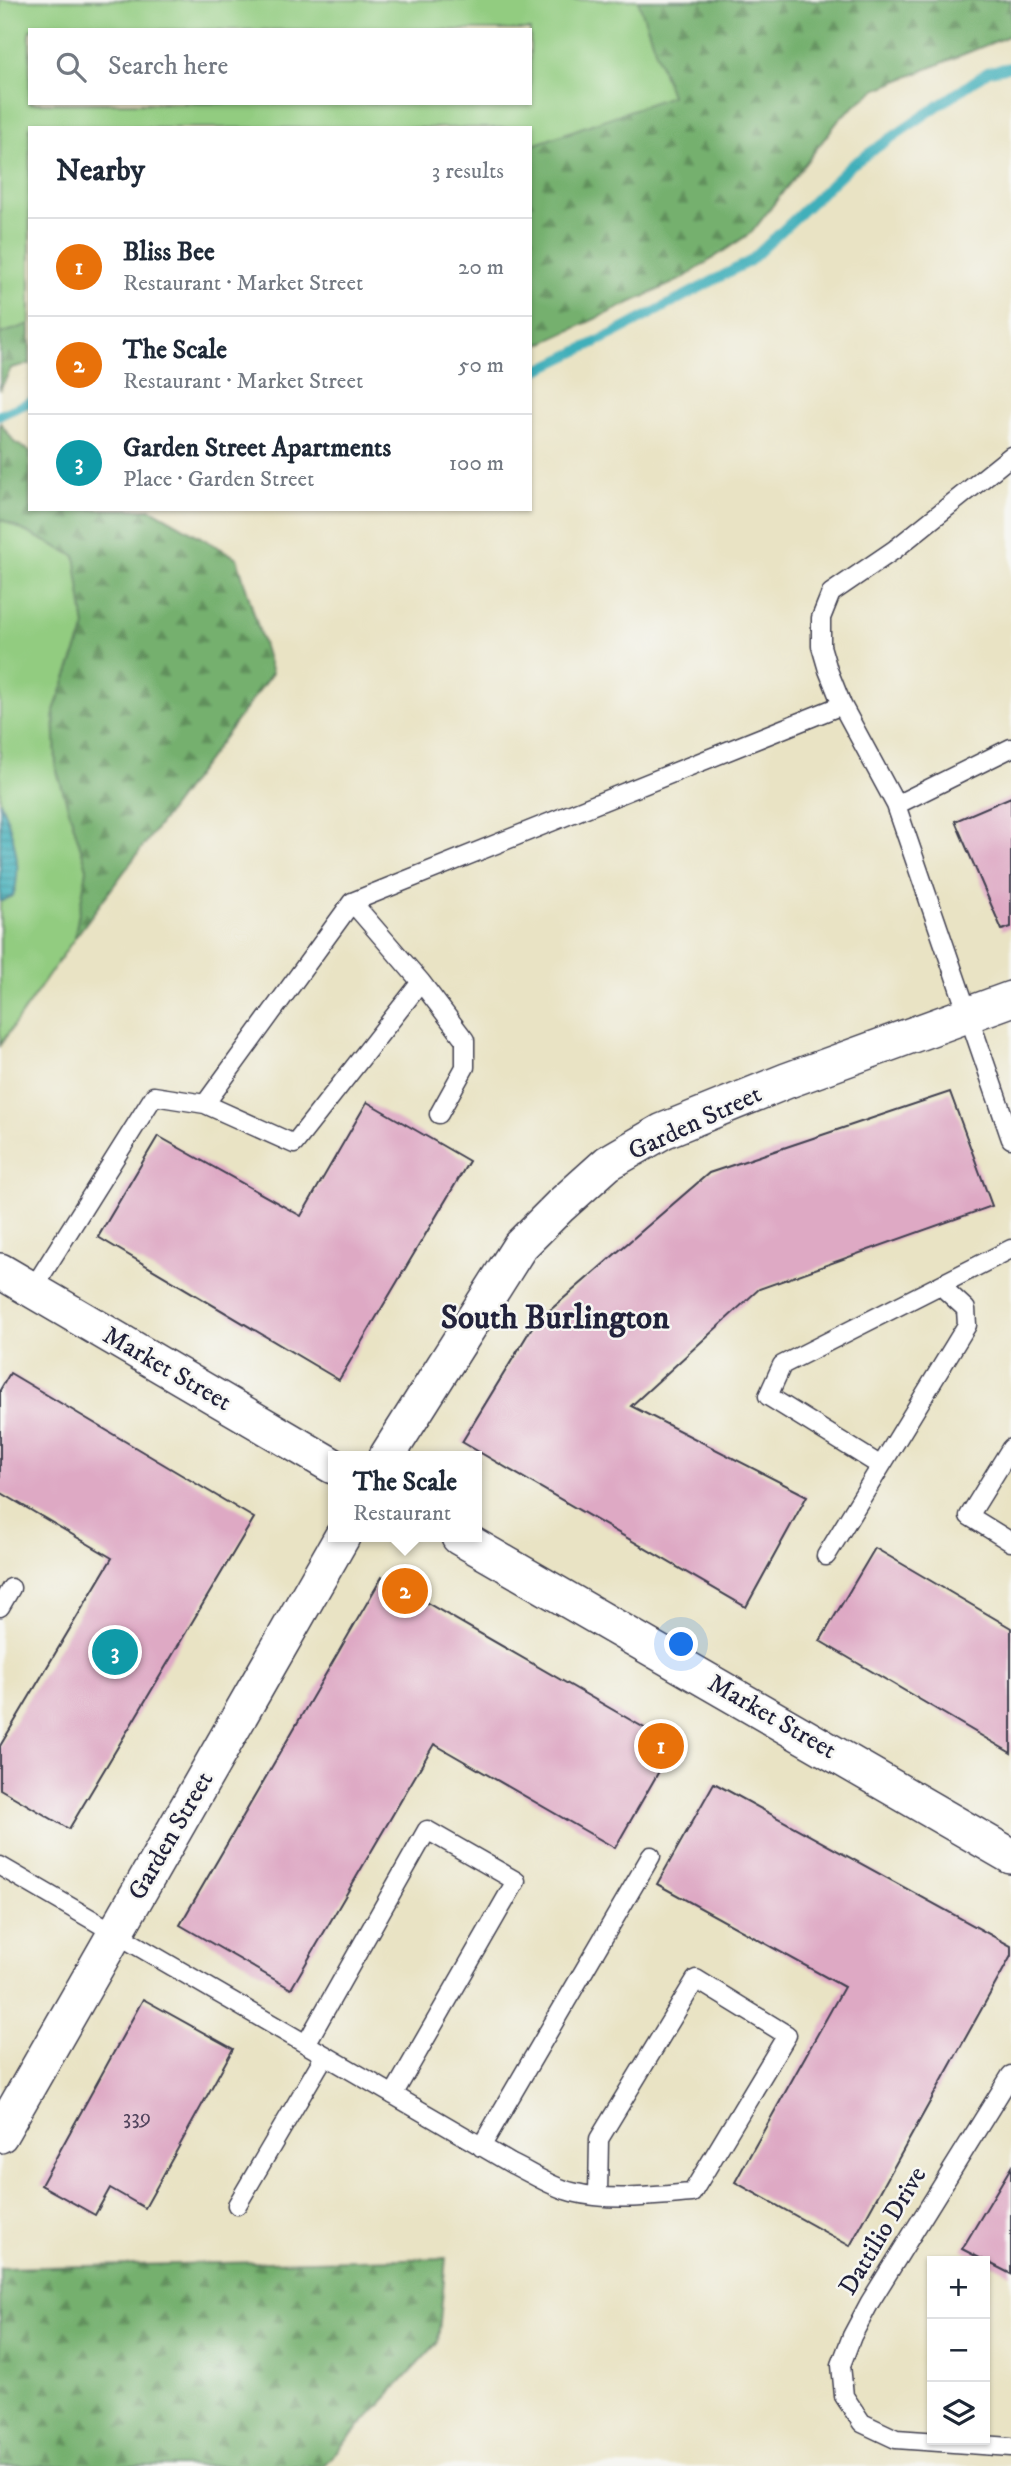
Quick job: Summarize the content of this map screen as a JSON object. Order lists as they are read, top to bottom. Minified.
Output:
{"streets":{"street":["Garden Street","Market Street"],"lane":["Dattilio Drive"]},"districts":["South Burlington"],"house_numbers":["339"],"page":{"search":"Search here","heading":["Nearby","3 results"],"list":[{"mark":"1","name":"Bliss Bee","note":"Restaurant · Market Street","value":"20 m"},{"mark":"2","name":"The Scale","note":"Restaurant · Market Street","value":"50 m"},{"mark":"3","name":"Garden Street Apartments","note":"Place · Garden Street","value":"100 m"}],"popup":["The Scale","Restaurant"],"pins":["2","3","1"],"map_buttons":["+","−"]}}
